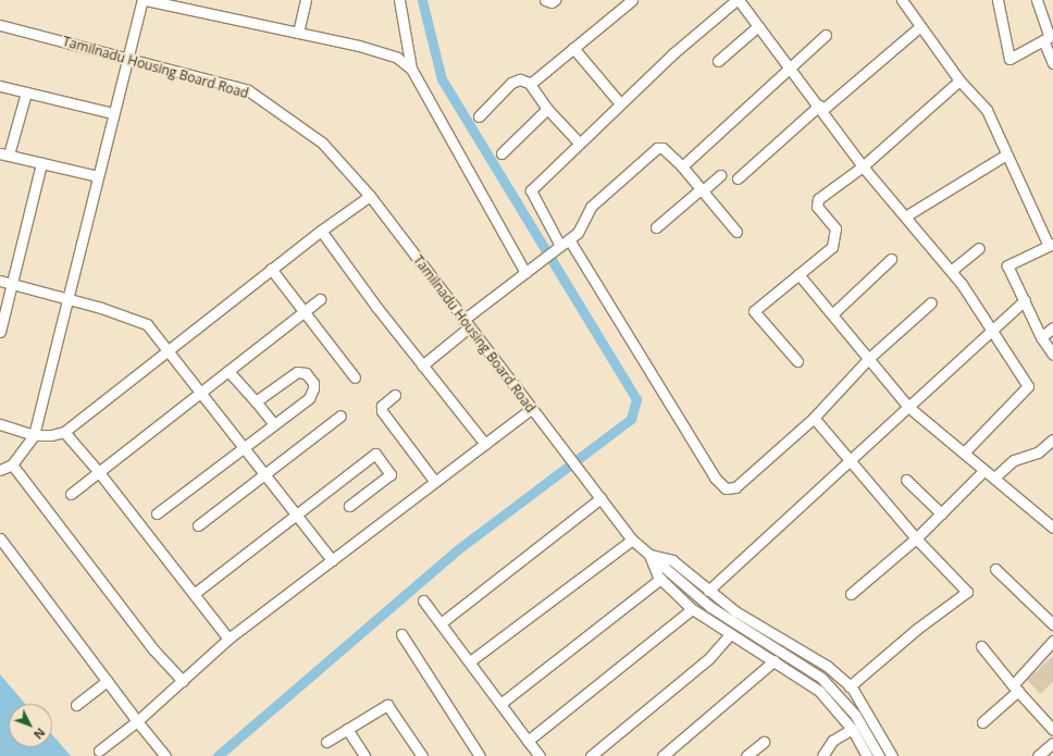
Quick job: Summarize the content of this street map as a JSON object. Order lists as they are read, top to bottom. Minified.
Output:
{"streets":{"street":["Tamilnadu Housing Board Road"]},"north":"bottom right"}
